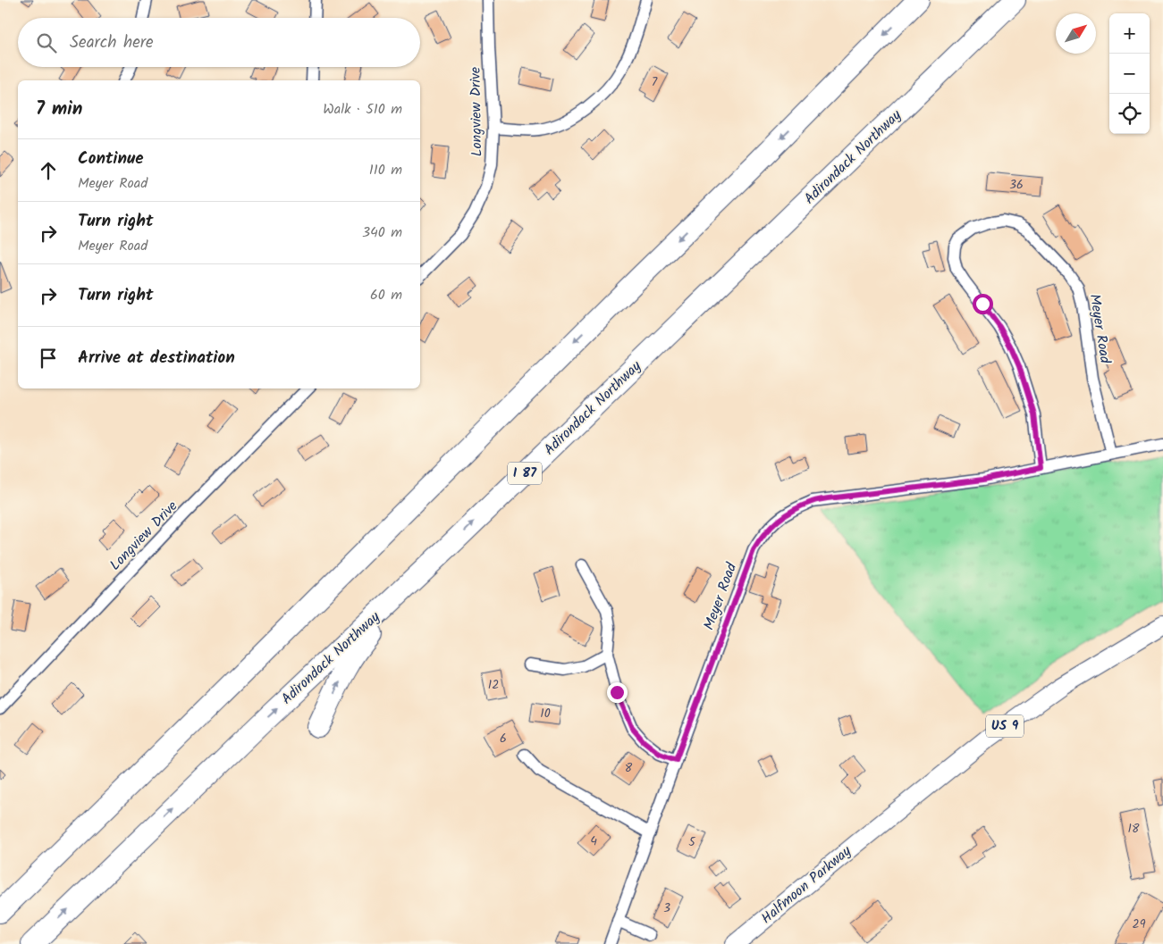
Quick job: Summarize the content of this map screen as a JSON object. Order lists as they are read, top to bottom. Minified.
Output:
{"streets":{"highway":["Adirondack Northway","I 87"],"main road":["US 9","Halfmoon Parkway"],"street":["Longview Drive","Meyer Road"]},"house_numbers":["7","36","12","10","6","8","18","4","5","3","29"],"north":"top right","page":{"map_buttons":["+","−"],"search":"Search here","heading":["7 min","Walk · 510 m"],"list":[["Continue","Meyer Road","110 m"],["Turn right","Meyer Road","340 m"],["Turn right","60 m"],"Arrive at destination"]}}
